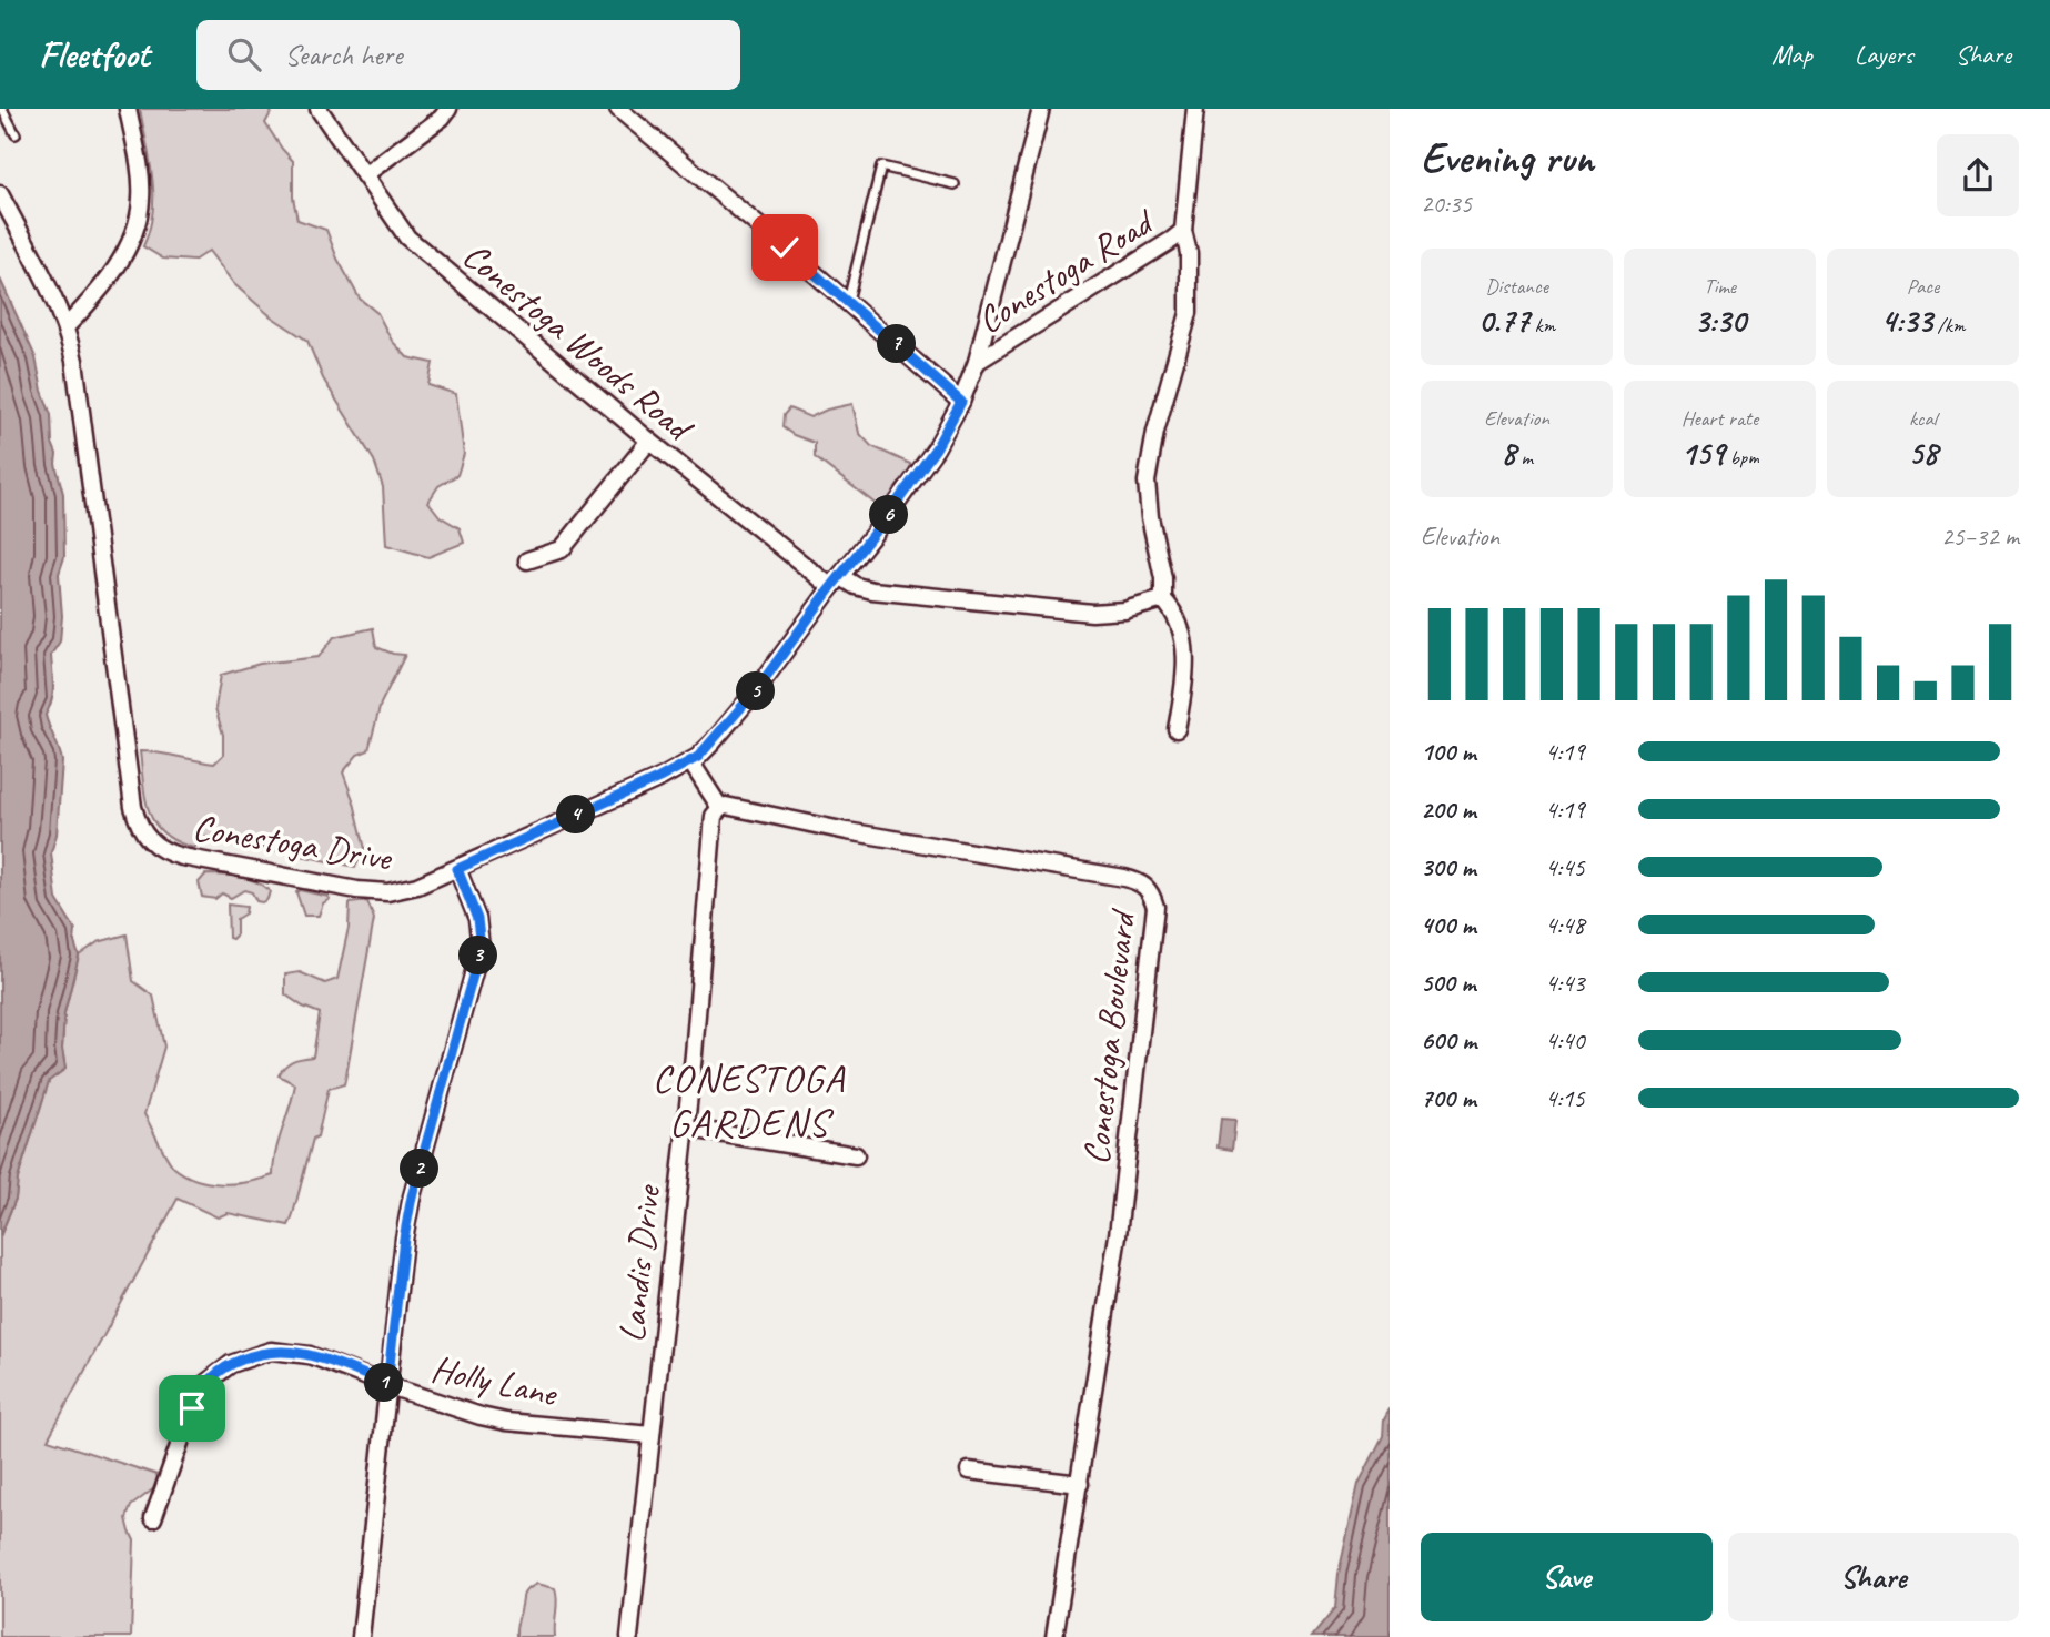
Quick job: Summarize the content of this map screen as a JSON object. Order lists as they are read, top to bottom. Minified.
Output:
{"streets":{"street":["Conestoga Road","Conestoga Woods Road","Conestoga Drive","Conestoga Boulevard","Landis Drive","Holly Lane"]},"crossings":[["Conestoga Road","Conestoga Drive"],["Conestoga Woods Road","Conestoga Drive"],["Conestoga Boulevard","Landis Drive"],["Landis Drive","Holly Lane"]],"districts":["CONESTOGA GARDENS"],"page":{"header":"Fleetfoot","search":"Search here","nav":["Map","Layers","Share"],"heading":["Evening run","20:35"],"stats":[["Distance","0.77 km"],["Time","3:30"],["Pace","4:33 /km"],["Elevation","8 m"],["Heart rate","159 bpm"],["kcal","58"]],"pins":["7","6","5","4","3","2","1"],"chart":["Elevation","25–32 m"],"list":[{"name":"100 m","note":"4:19"},{"name":"200 m","note":"4:19"},{"name":"300 m","note":"4:45"},{"name":"400 m","note":"4:48"},{"name":"500 m","note":"4:43"},{"name":"600 m","note":"4:40"},{"name":"700 m","note":"4:15"}],"buttons":["Save","Share"]}}
